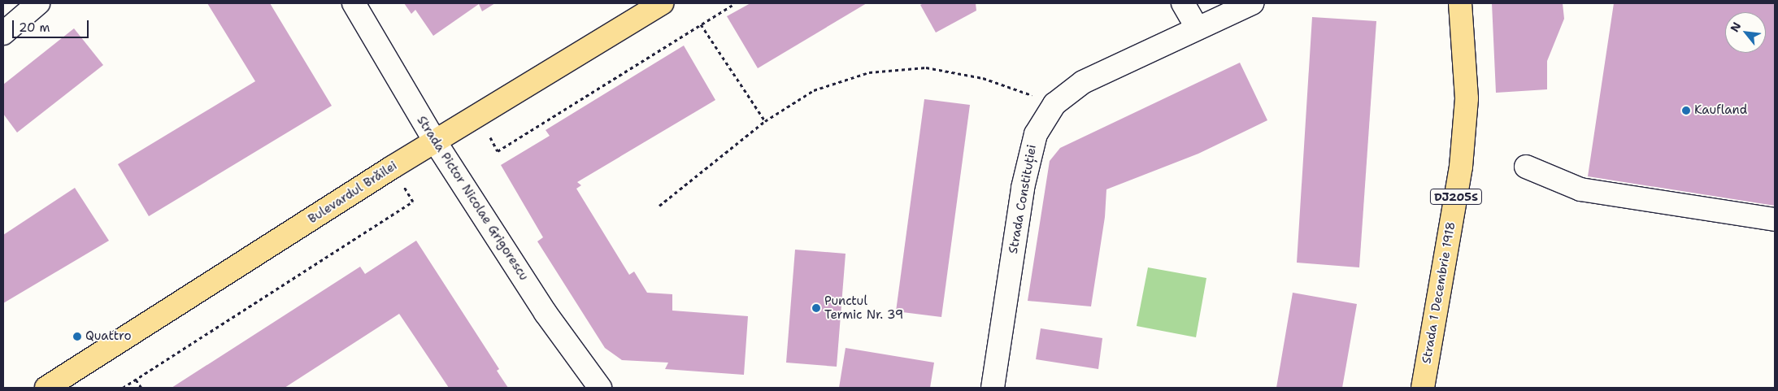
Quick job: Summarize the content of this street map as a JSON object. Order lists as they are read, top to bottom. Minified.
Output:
{"streets":{"main road":["Bulevardul Brăilei","DJ205S","Strada 1 Decembrie 1918"],"street":["Strada Pictor Nicolae Grigorescu","Strada Constituției"]},"crossings":[["Bulevardul Brăilei","Strada Pictor Nicolae Grigorescu"]],"places":["Kaufland","Punctul Termic Nr. 39","Quattro"],"scale_bar":"20 m","north":"top left"}
